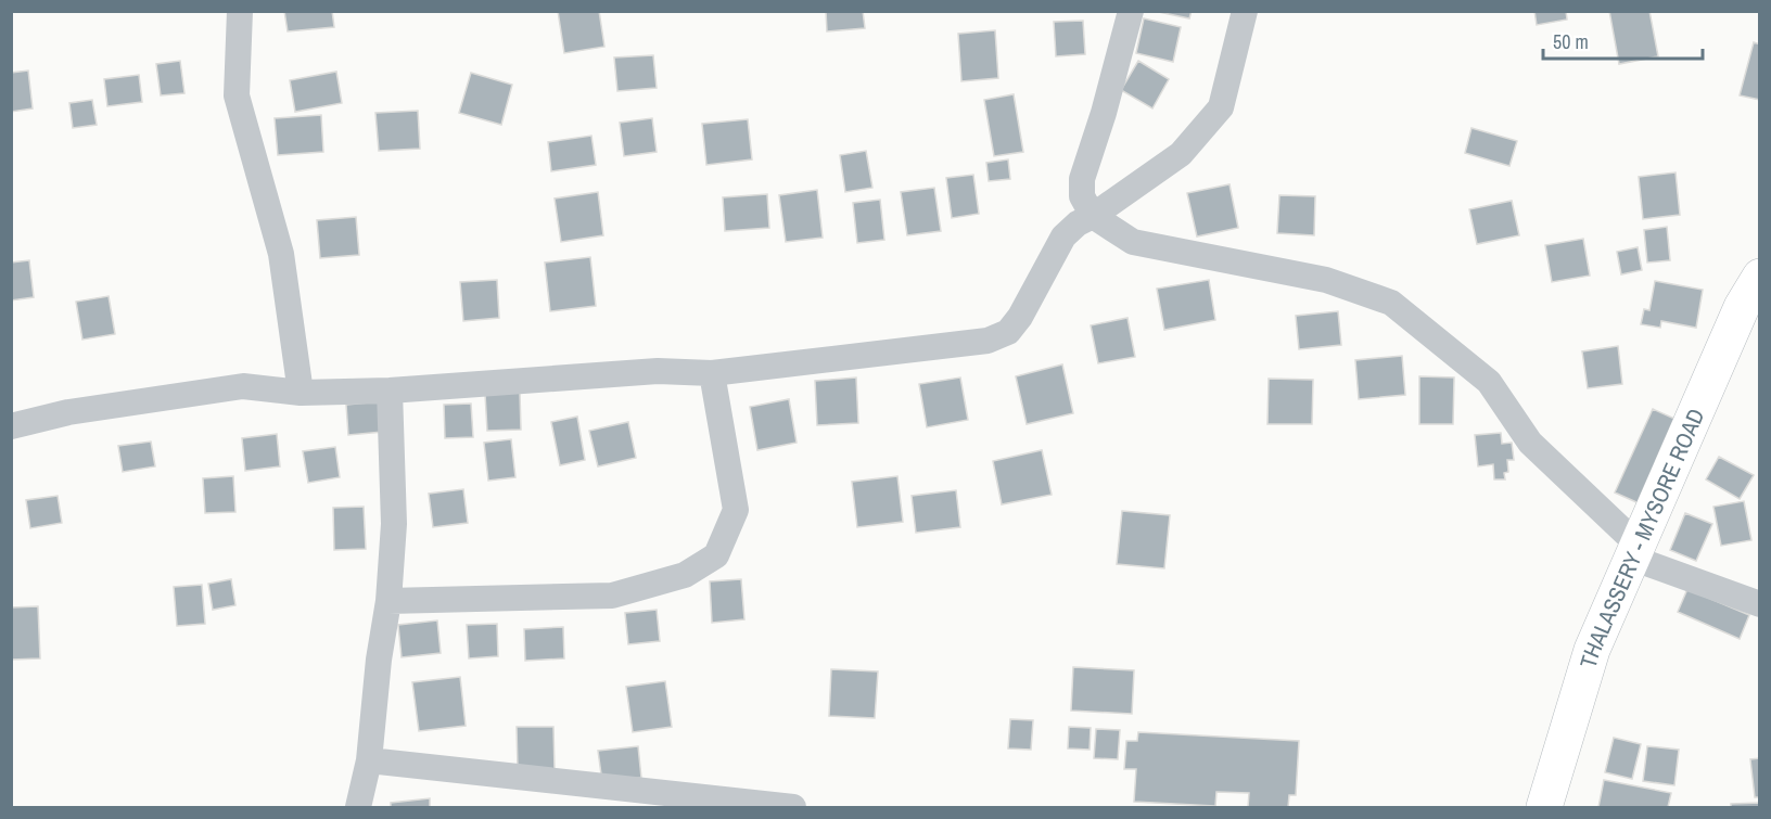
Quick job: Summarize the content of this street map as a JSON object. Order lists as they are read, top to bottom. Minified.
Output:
{"streets":{"main road":["THALASSERY - MYSORE ROAD"]},"scale_bar":"50 m"}
